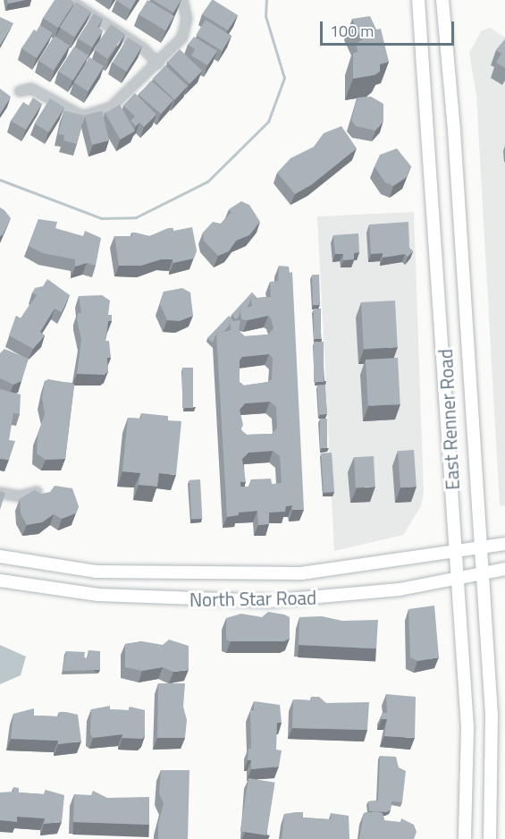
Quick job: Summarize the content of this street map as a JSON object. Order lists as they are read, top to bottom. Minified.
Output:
{"streets":{"main road":["East Renner Road","North Star Road"]},"crossings":[["East Renner Road","North Star Road"]],"scale_bar":"100 m"}
